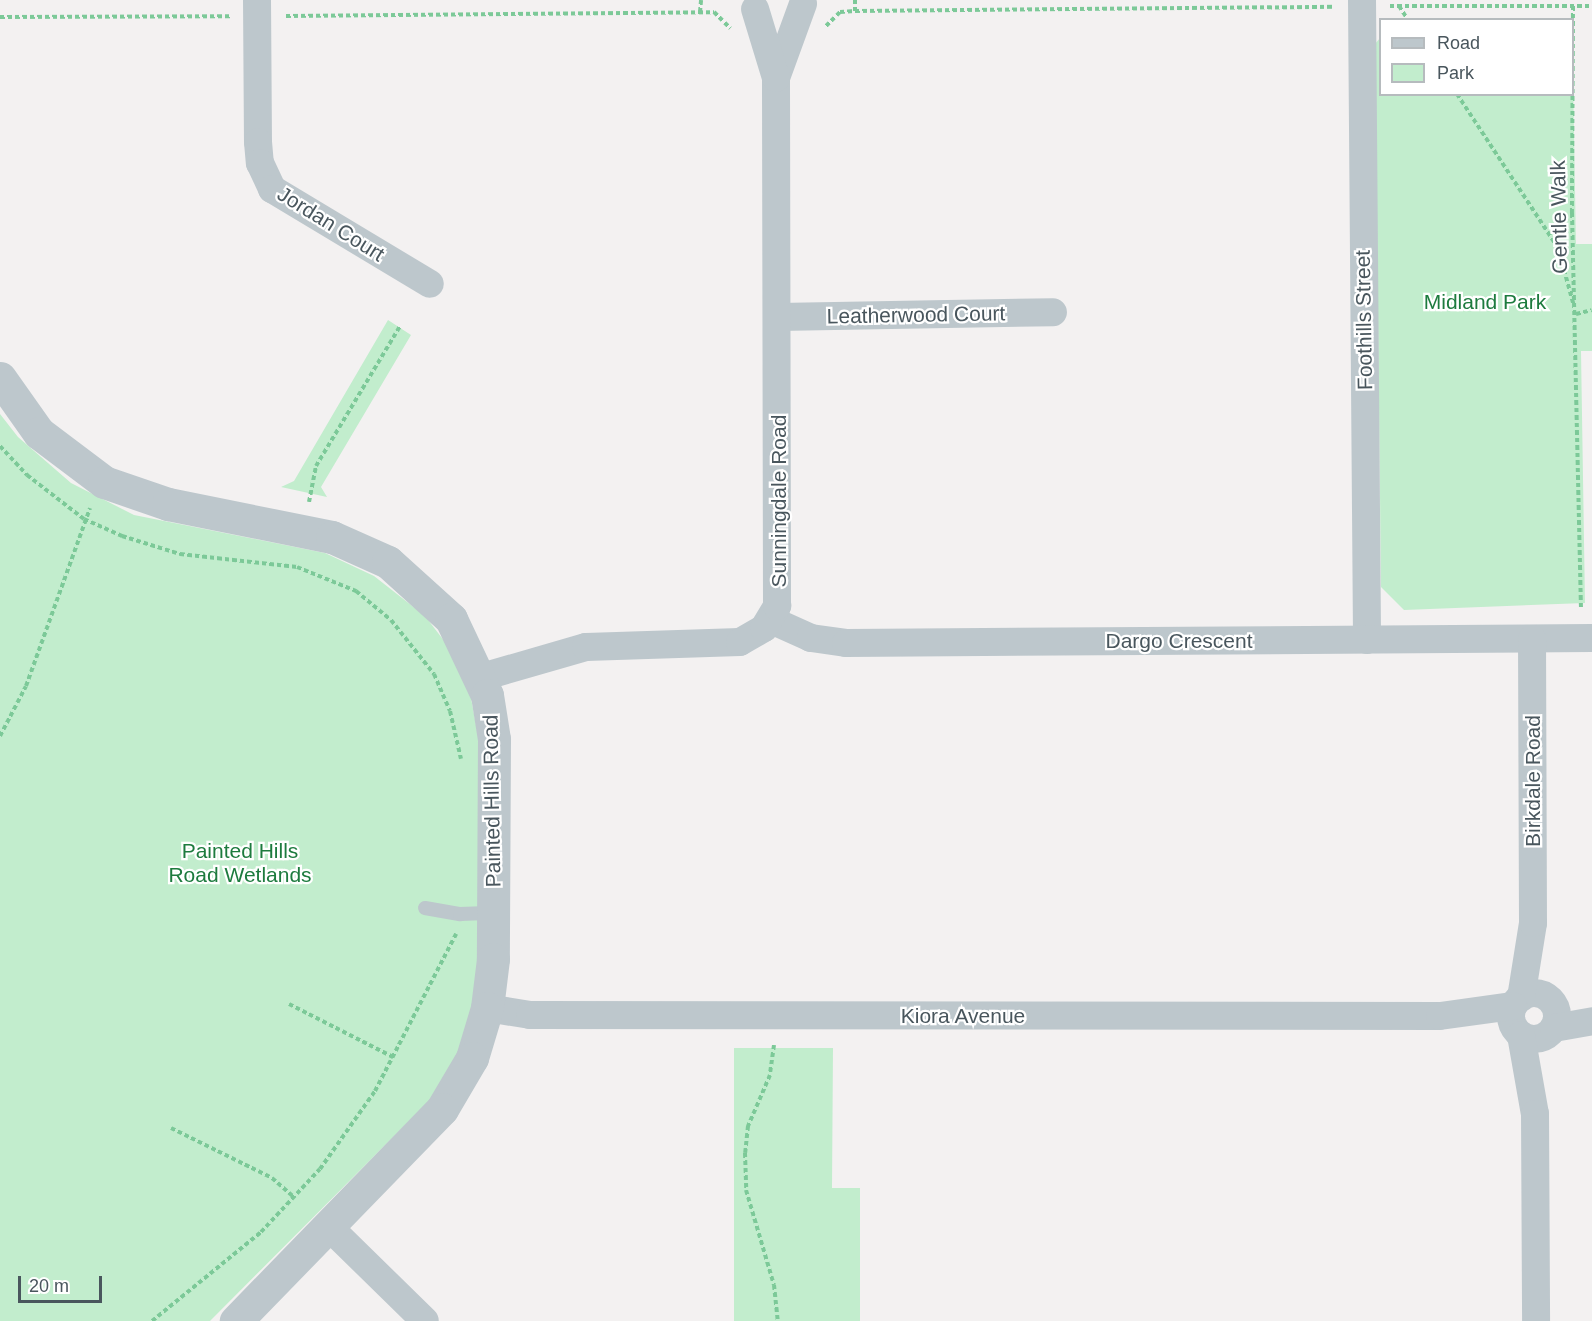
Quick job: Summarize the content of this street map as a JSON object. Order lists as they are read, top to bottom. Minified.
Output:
{"streets":{"street":["Jordan Court","Leatherwood Court","Foothills Street","Sunningdale Road","Dargo Crescent","Birkdale Road","Painted Hills Road","Kiora Avenue"],"path":["Gentle Walk"]},"crossings":[["Leatherwood Court","Sunningdale Road"],["Foothills Street","Dargo Crescent"],["Sunningdale Road","Dargo Crescent"],["Dargo Crescent","Birkdale Road"],["Birkdale Road","Kiora Avenue"],["Painted Hills Road","Kiora Avenue"]],"parks":["Midland Park","Painted Hills Road Wetlands"],"legend":["Road","Park"],"scale_bar":"20 m"}
